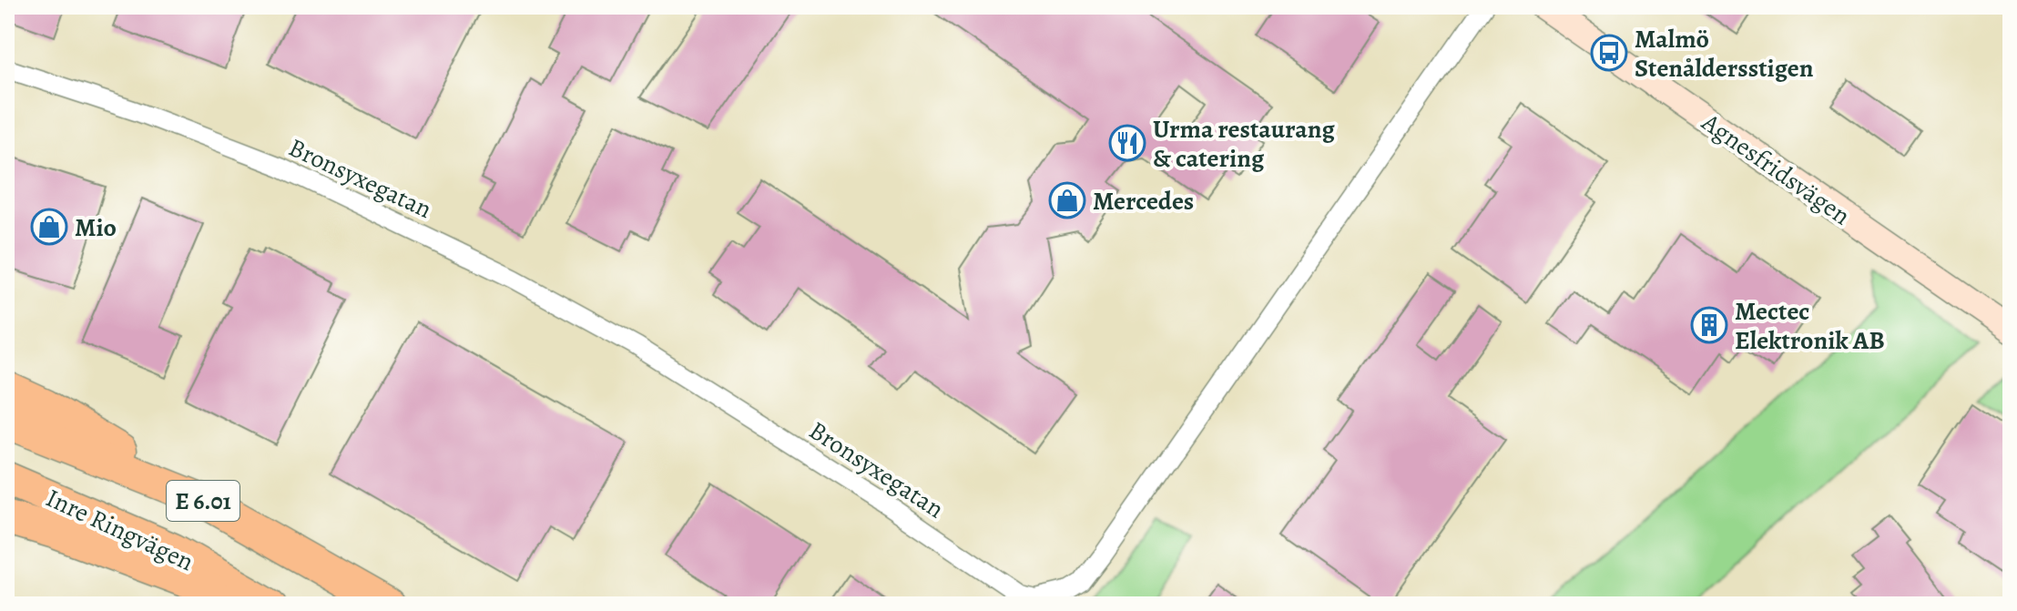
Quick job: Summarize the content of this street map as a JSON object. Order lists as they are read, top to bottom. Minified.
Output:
{"streets":{"highway":["E 6.01","Inre Ringvägen"],"main road":["Agnesfridsvägen"],"street":["Bronsyxegatan"]},"places":{"bus stop":["Malmö Stenåldersstigen"],"restaurant":["Urma restaurang & catering"],"shop":["Mercedes","Mio"],"building":["Mectec Elektronik AB"]}}
